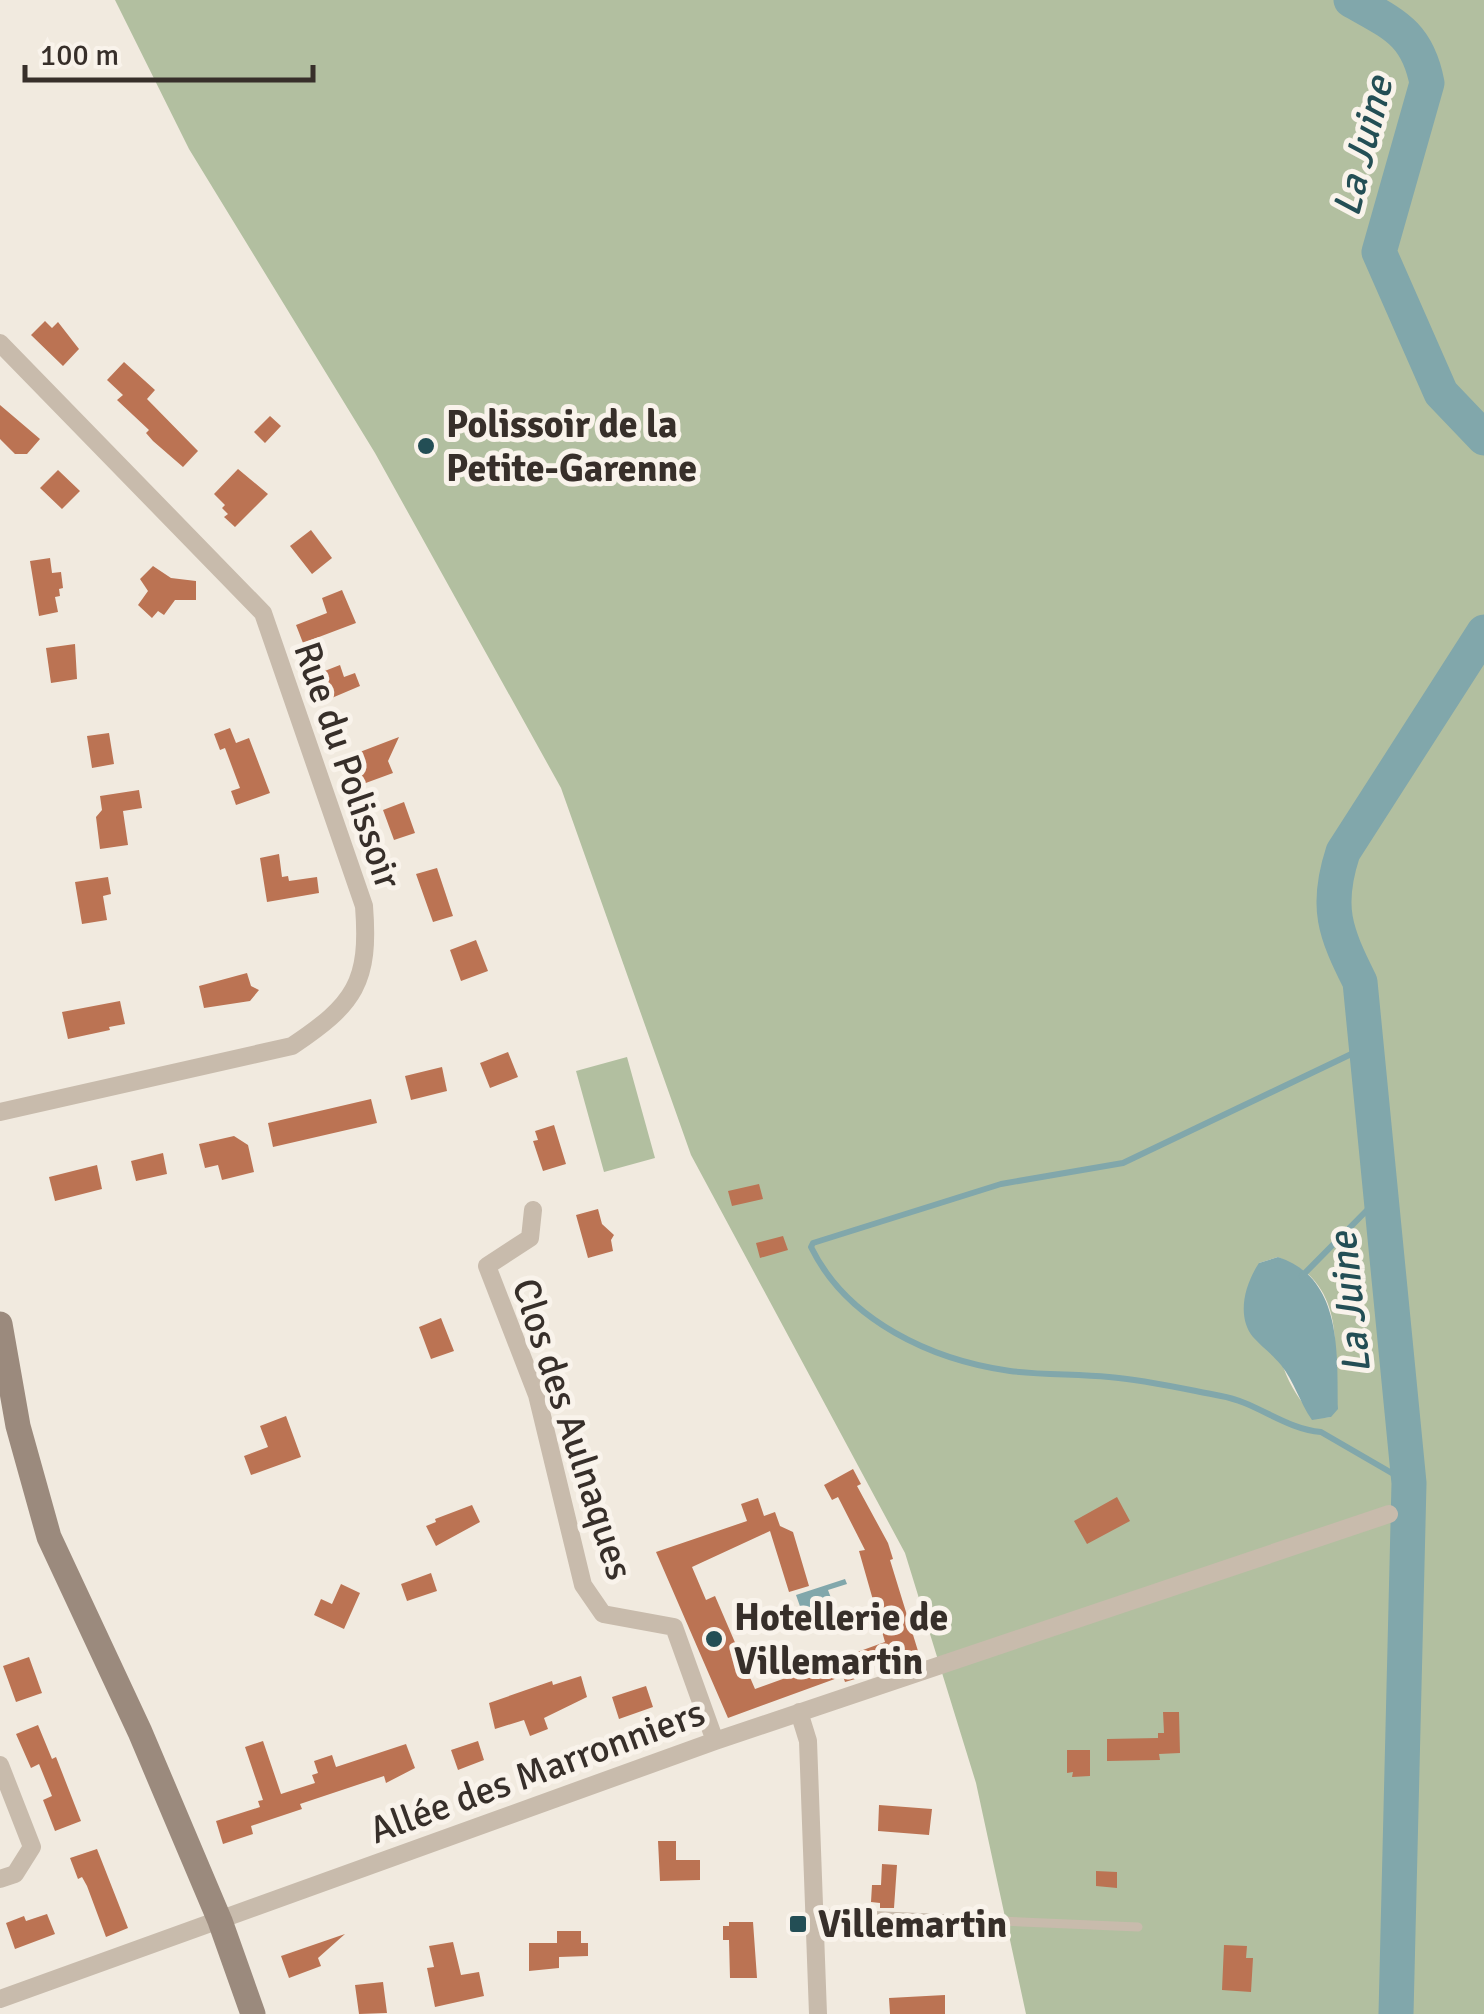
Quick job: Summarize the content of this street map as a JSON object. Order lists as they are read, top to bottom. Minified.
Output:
{"streets":{"street":["Rue du Polissoir","Clos des Aulnaques","Allée des Marronniers"]},"crossings":[["Clos des Aulnaques","Allée des Marronniers"]],"water":["La Juine"],"places":{"other":["Polissoir de la Petite-Garenne","Hotellerie de Villemartin"],"transit":["Villemartin"]},"scale_bar":"100 m"}
